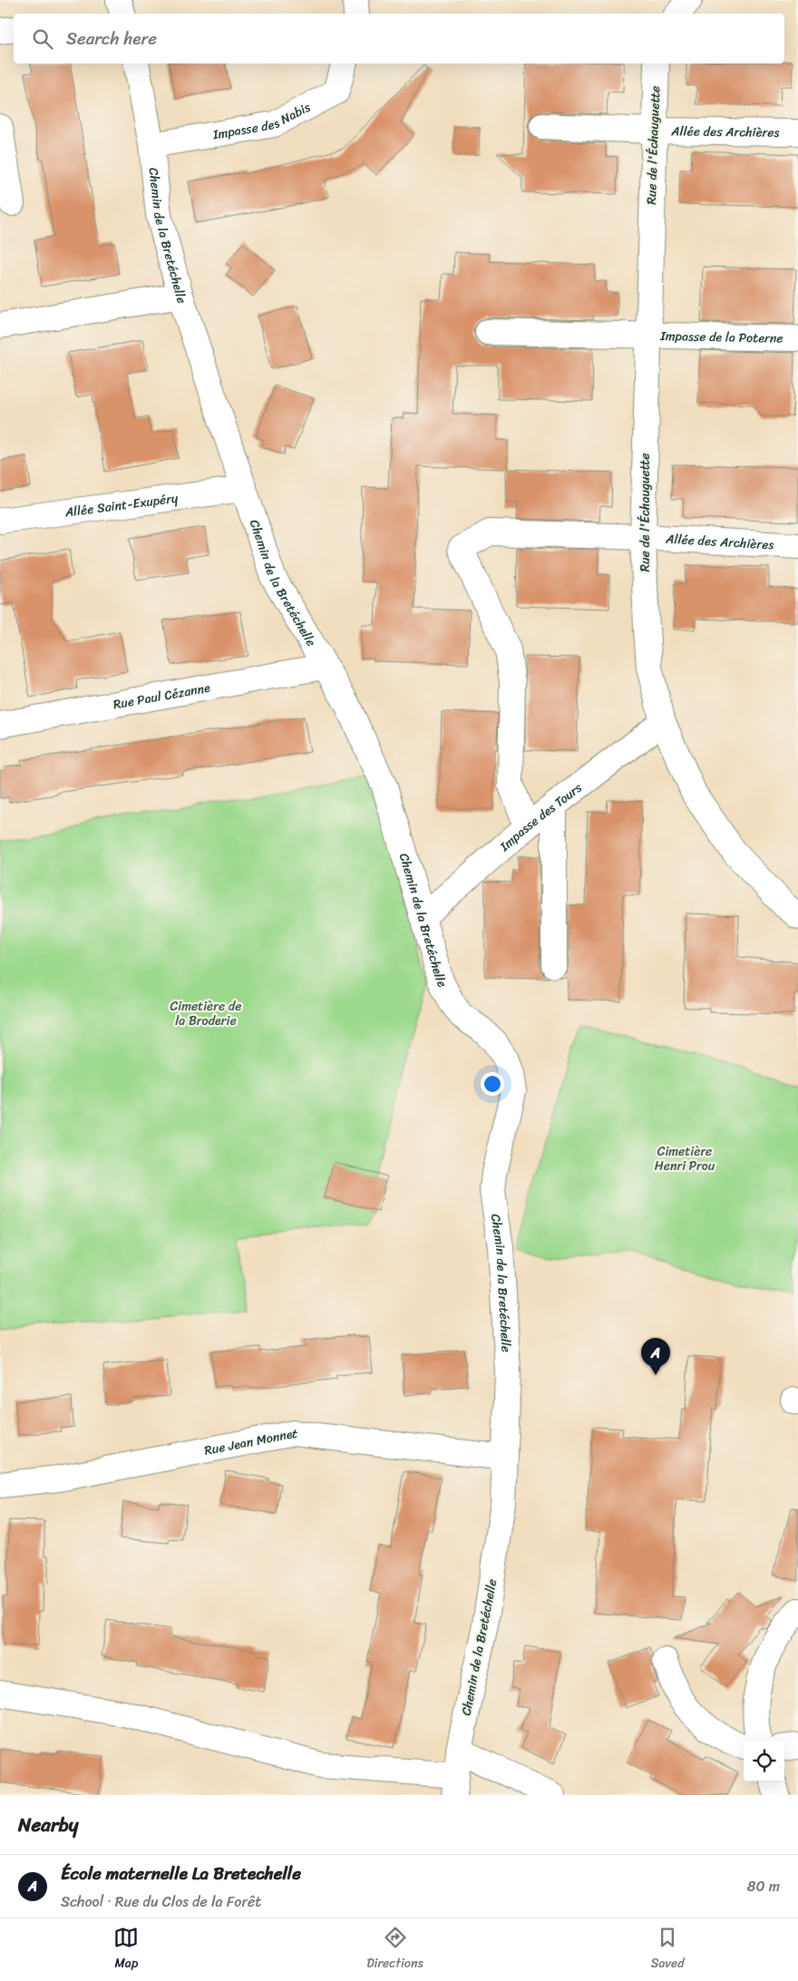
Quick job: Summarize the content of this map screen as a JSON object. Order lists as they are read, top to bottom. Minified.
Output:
{"streets":{"street":["Impasse des Nabis","Allée des Archières","Rue de l'Échauguette","Chemin de la Bretéchelle","Impasse de la Poterne","Allée Saint-Exupéry","Rue Paul Cézanne","Impasse des Tours","Rue Jean Monnet"]},"crossings":[["Impasse des Nabis","Chemin de la Bretéchelle"],["Allée des Archières","Rue de l'Échauguette"],["Allée des Archières","Impasse des Tours"],["Rue de l'Échauguette","Impasse de la Poterne"],["Rue de l'Échauguette","Impasse des Tours"],["Chemin de la Bretéchelle","Allée Saint-Exupéry"],["Chemin de la Bretéchelle","Rue Paul Cézanne"],["Chemin de la Bretéchelle","Impasse des Tours"],["Chemin de la Bretéchelle","Rue Jean Monnet"]],"parks":["Cimetière de la Broderie","Cimetière Henri Prou"],"page":{"search":"Search here","pins":"A","heading":"Nearby","list":[{"mark":"A","name":"École maternelle La Bretechelle","note":"School · Rue du Clos de la Forêt","value":"80 m"}],"nav":["Map","Directions","Saved"]}}
